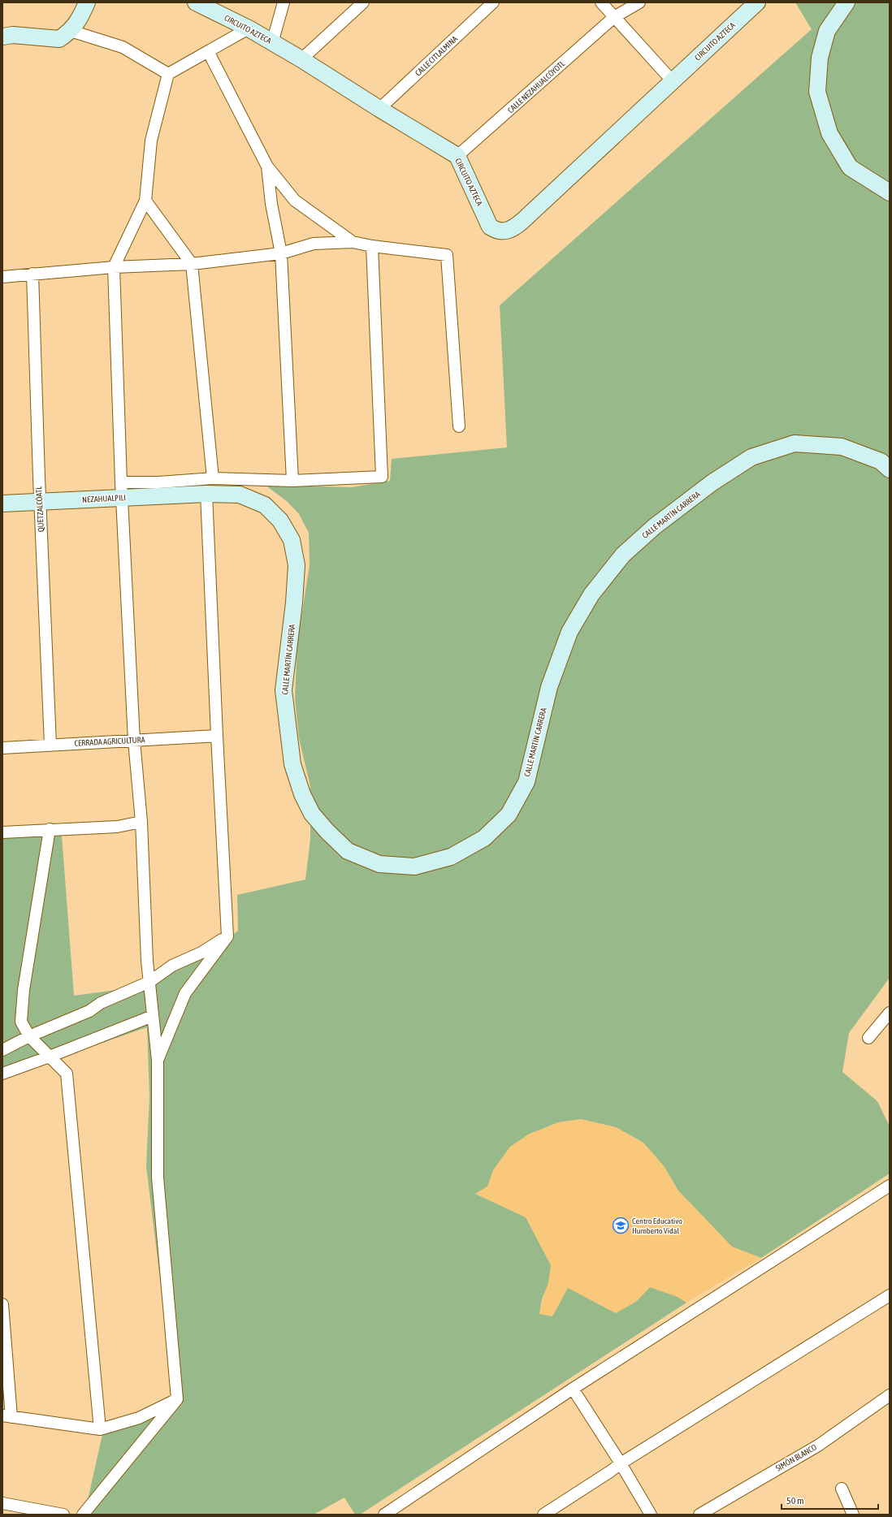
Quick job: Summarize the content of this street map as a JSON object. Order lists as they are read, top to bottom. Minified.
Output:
{"streets":{"street":["CIRCUITO AZTECA","CALLE CITLALMINA","CALLE NEZAHUALCÓYOTL","NEZAHUALPILI","QUETZALCÓATL","CALLE MARTÍN CARRERA","CERRADA AGRICULTURA","SIMÓN BLANCO"]},"crossings":[["CIRCUITO AZTECA","CALLE CITLALMINA"],["CIRCUITO AZTECA","CALLE NEZAHUALCÓYOTL"],["NEZAHUALPILI","QUETZALCÓATL"],["NEZAHUALPILI","CALLE MARTÍN CARRERA"],["QUETZALCÓATL","CERRADA AGRICULTURA"]],"places":{"school or university":["Centro Educativo Humberto Vidal"]},"scale_bar":"50 m"}
